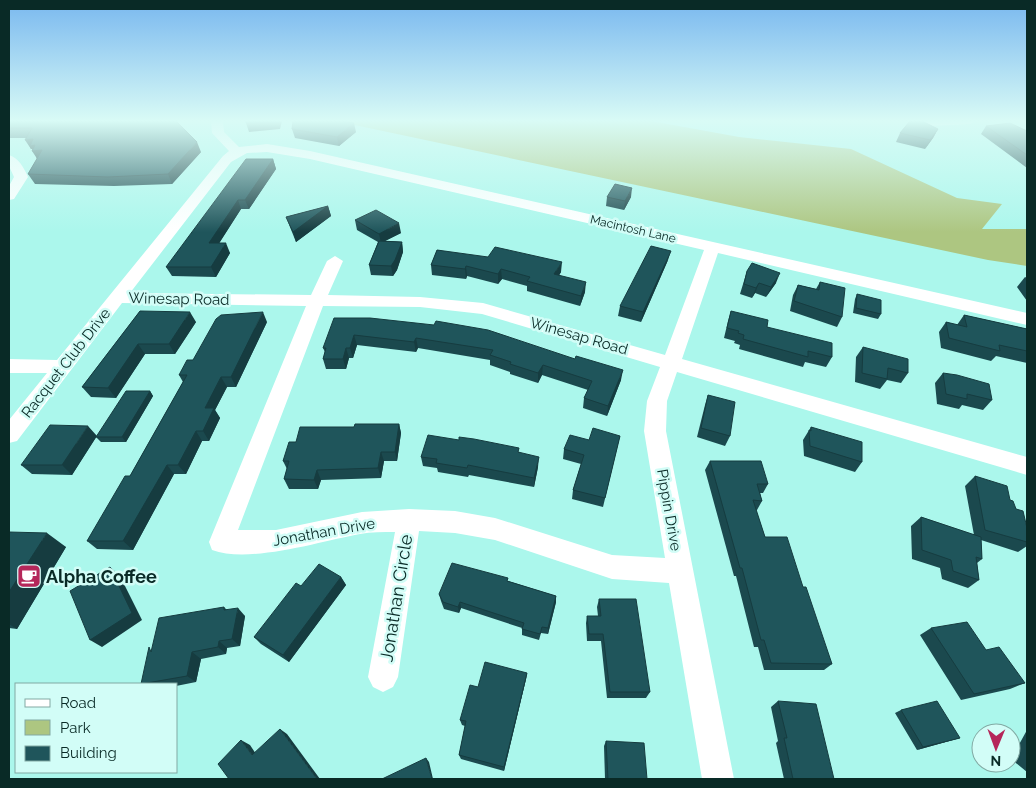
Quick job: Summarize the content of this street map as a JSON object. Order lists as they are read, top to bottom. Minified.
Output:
{"streets":{"street":["Macintosh Lane","Winesap Road","Racquet Club Drive","Pippin Drive","Jonathan Drive","Jonathan Circle"]},"crossings":[["Macintosh Lane","Pippin Drive"],["Winesap Road","Racquet Club Drive"],["Winesap Road","Pippin Drive"],["Winesap Road","Jonathan Drive"],["Pippin Drive","Jonathan Drive"],["Jonathan Drive","Jonathan Circle"]],"places":{"cafe":["Alpha Coffee"]},"legend":["Road","Park","Building"],"north":"bottom"}
